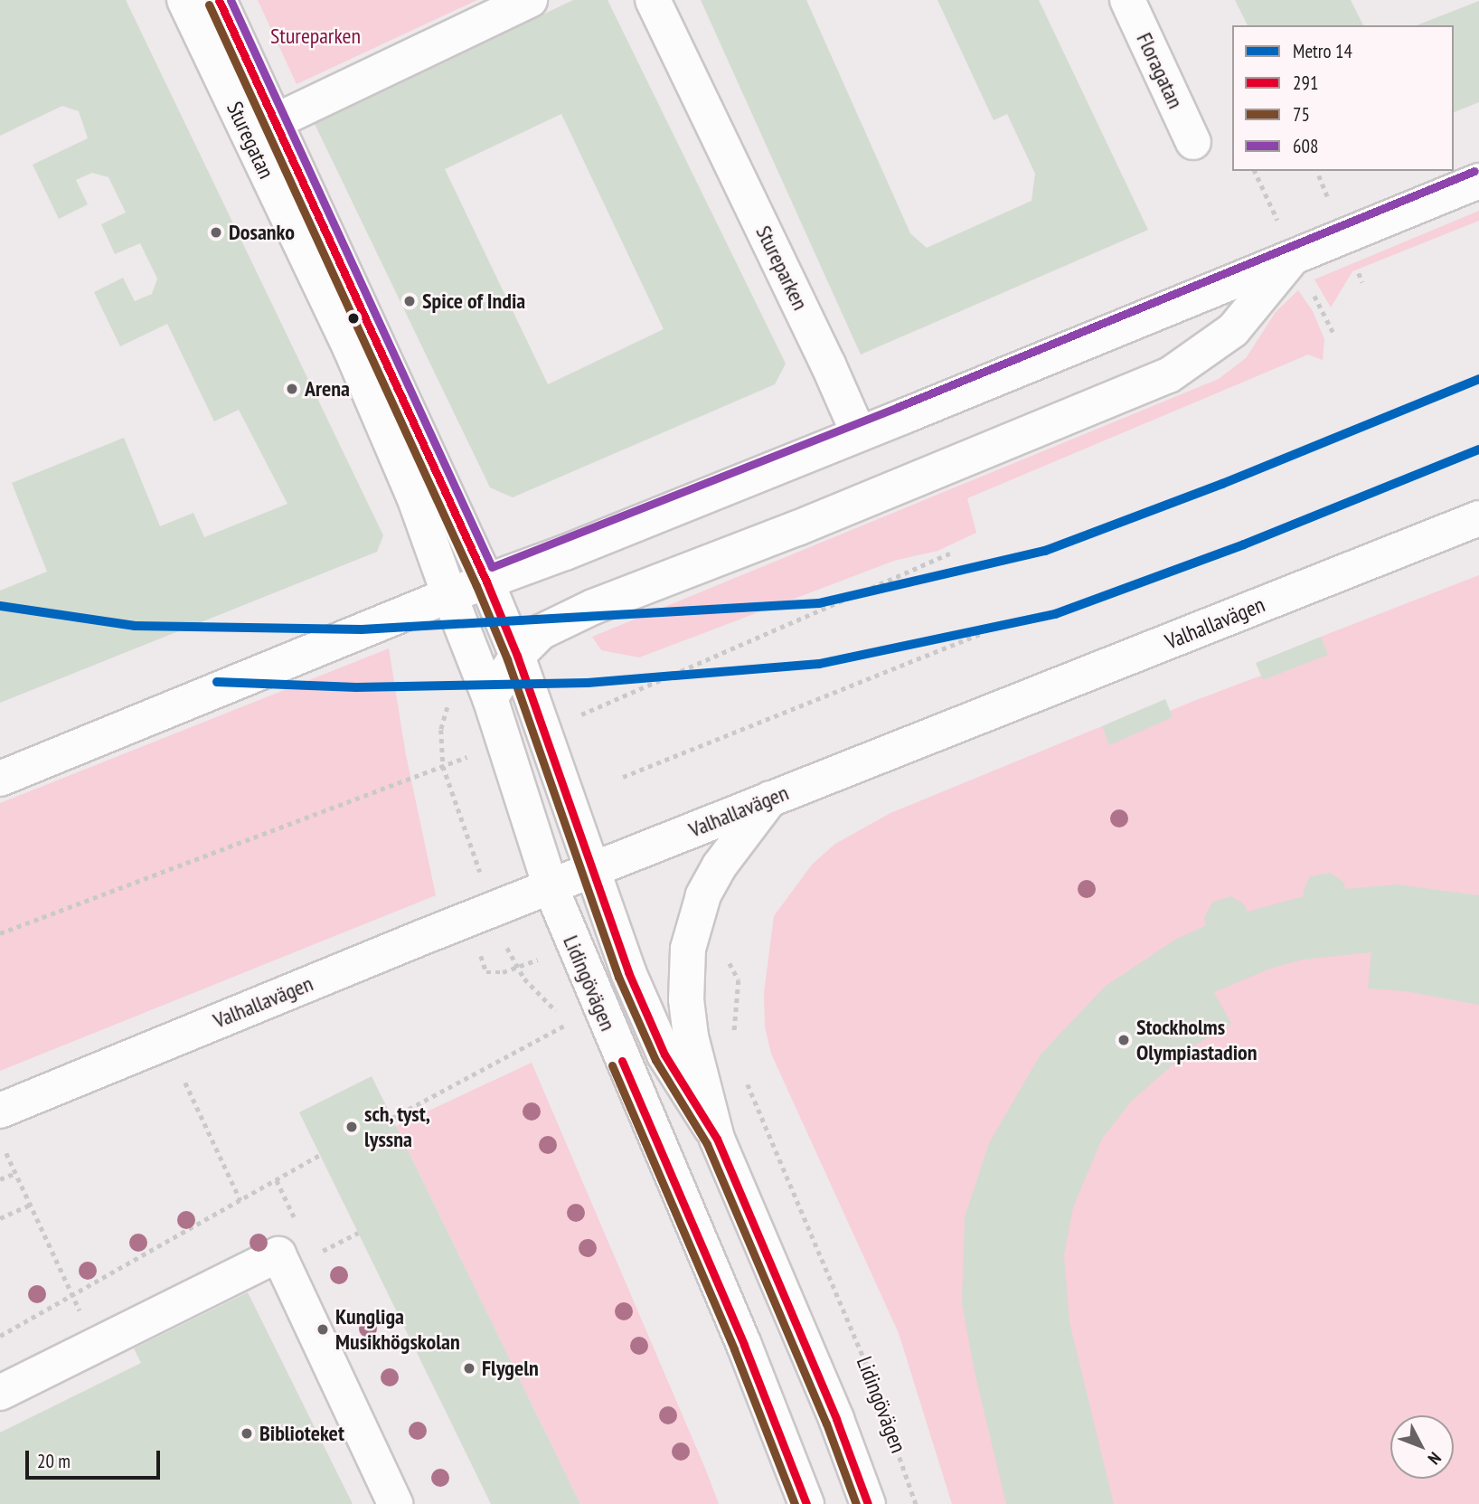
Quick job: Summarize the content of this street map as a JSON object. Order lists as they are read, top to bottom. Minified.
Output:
{"streets":{"main road":["Floragatan","Sturegatan","Stureparken","Valhallavägen","Lidingövägen"]},"crossings":[["Sturegatan","Lidingövägen"],["Valhallavägen","Lidingövägen"]],"parks":["Stureparken"],"places":["Dosanko","Spice of India","Arena","Stockholms Olympiastadion","sch, tyst, lyssna","Kungliga Musikhögskolan","Flygeln","Biblioteket"],"lines":["transit line 291","transit line 608","transit line 75","metro line 14"],"legend":["Metro 14","291","75","608"],"scale_bar":"20 m","north":"bottom right"}
